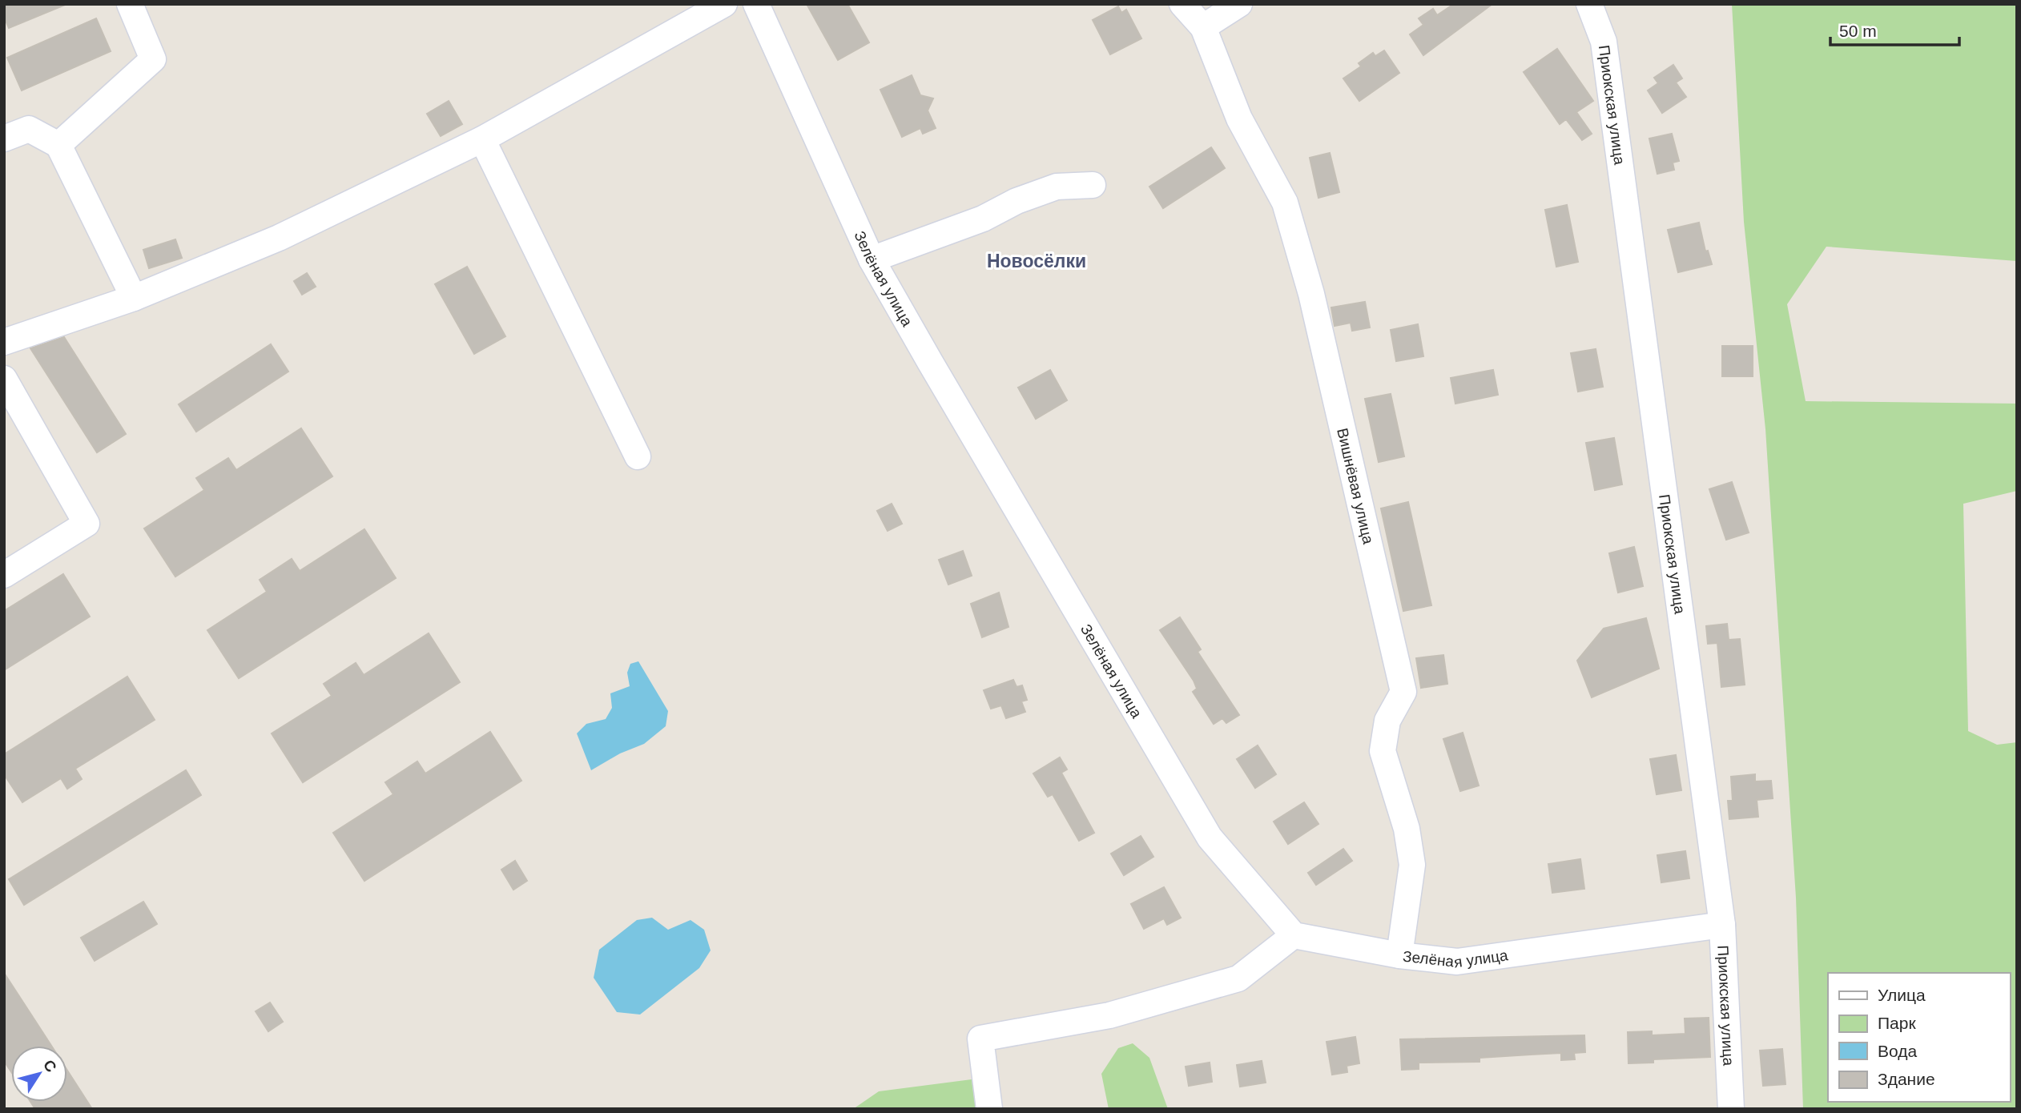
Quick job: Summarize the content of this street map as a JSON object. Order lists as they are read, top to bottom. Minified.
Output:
{"streets":{"street":["Приокская улица","Зелёная улица","Вишнёвая улица"]},"crossings":[["Приокская улица","Зелёная улица"],["Зелёная улица","Вишнёвая улица"]],"districts":["Новосёлки"],"legend":["Улица","Парк","Вода","Здание"],"scale_bar":"50 m","north":"top right"}
